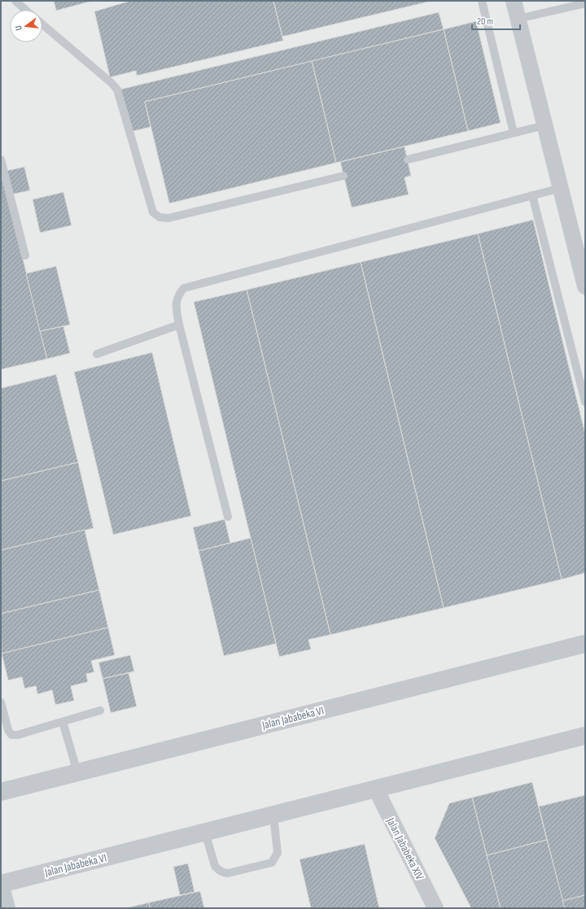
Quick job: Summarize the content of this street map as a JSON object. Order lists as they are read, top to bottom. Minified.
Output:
{"streets":{"street":["Jalan Jababeka VI","Jalan Jababeka XIV"]},"crossings":[["Jalan Jababeka VI","Jalan Jababeka XIV"]],"scale_bar":"20 m","north":"left"}
